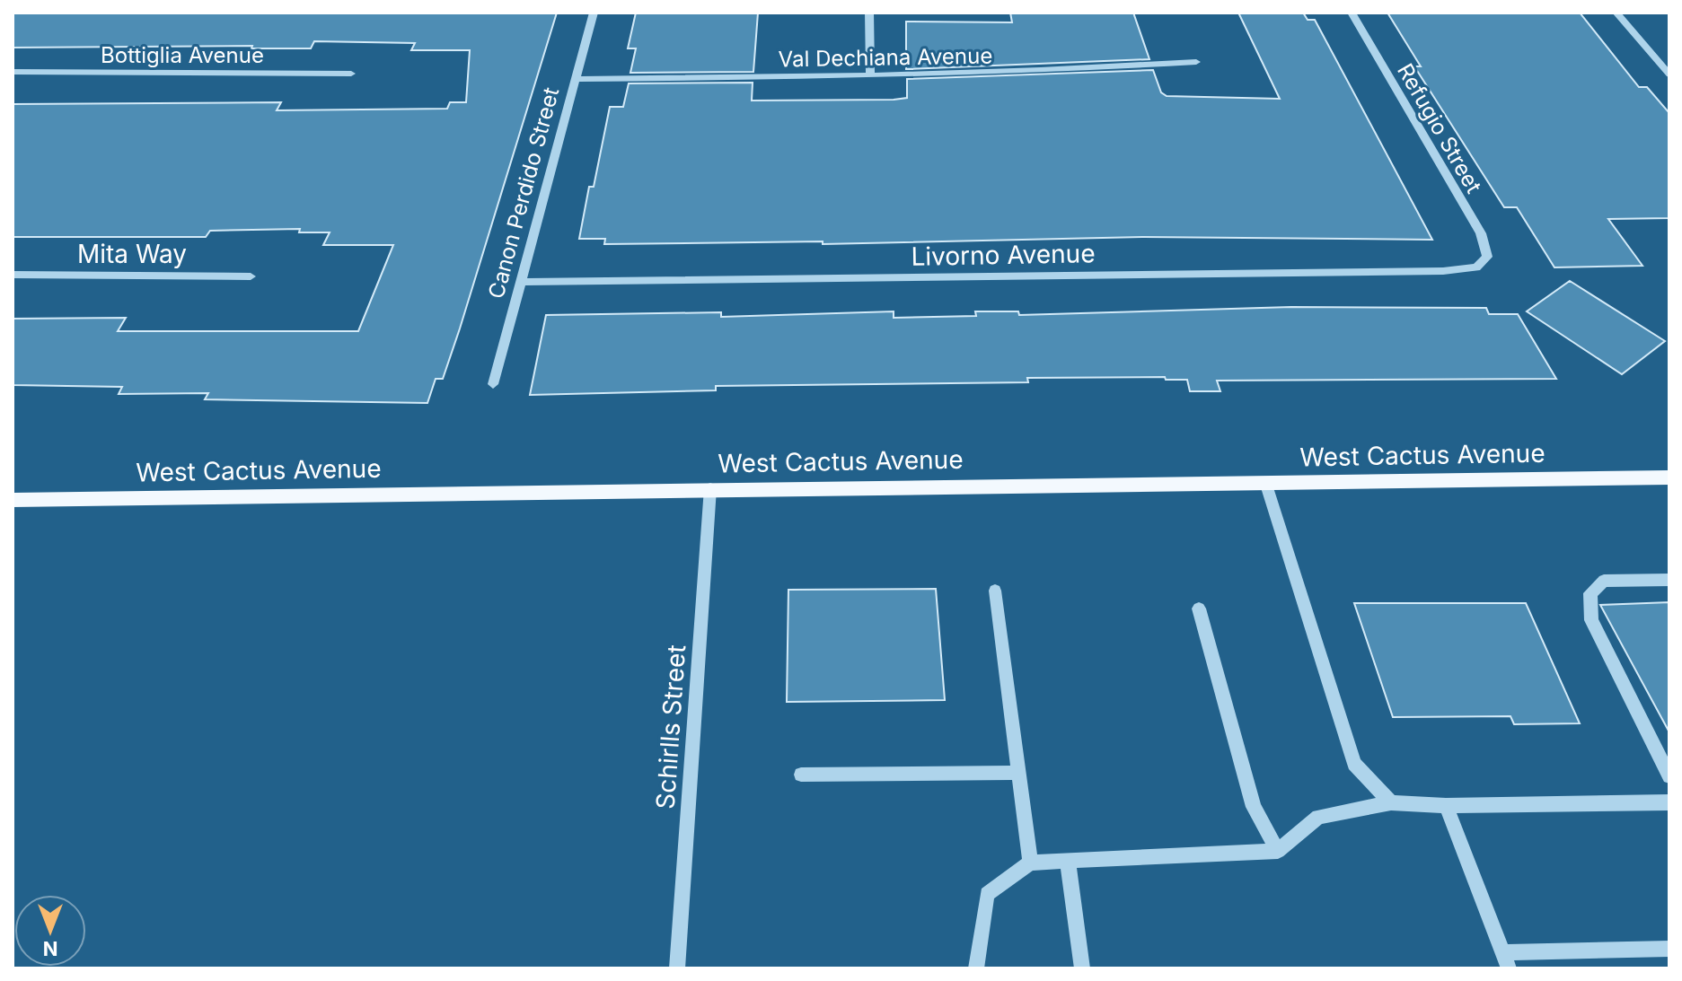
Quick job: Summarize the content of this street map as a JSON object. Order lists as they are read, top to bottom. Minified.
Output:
{"streets":{"main road":["West Cactus Avenue"],"street":["Bottiglia Avenue","Val Dechiana Avenue","Refugio Street","Canon Perdido Street","Mita Way","Livorno Avenue","Schirlls Street"]},"crossings":[["Val Dechiana Avenue","Canon Perdido Street"],["Refugio Street","Livorno Avenue"],["Canon Perdido Street","Livorno Avenue"],["West Cactus Avenue","Schirlls Street"]],"north":"bottom"}
